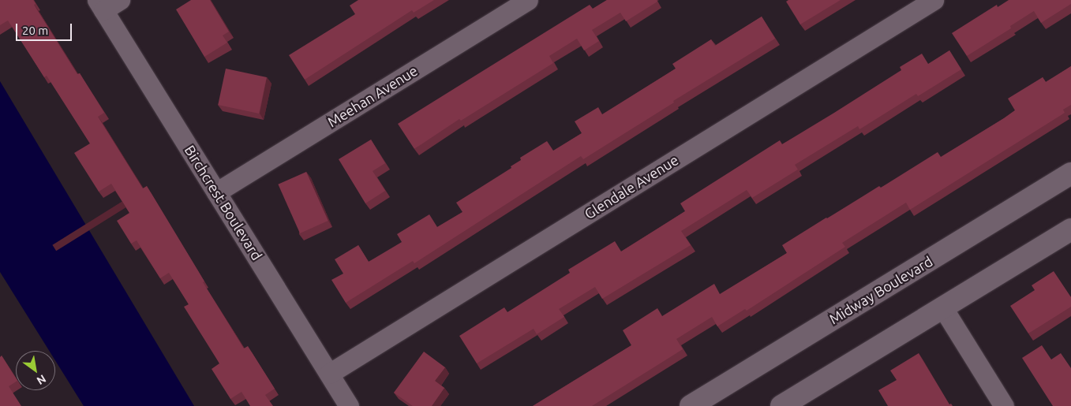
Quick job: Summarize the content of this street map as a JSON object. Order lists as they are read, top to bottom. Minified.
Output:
{"streets":{"street":["Meehan Avenue","Glendale Avenue","Birchcrest Boulevard","Midway Boulevard"]},"crossings":[["Meehan Avenue","Birchcrest Boulevard"],["Glendale Avenue","Birchcrest Boulevard"]],"scale_bar":"20 m","north":"bottom right"}
